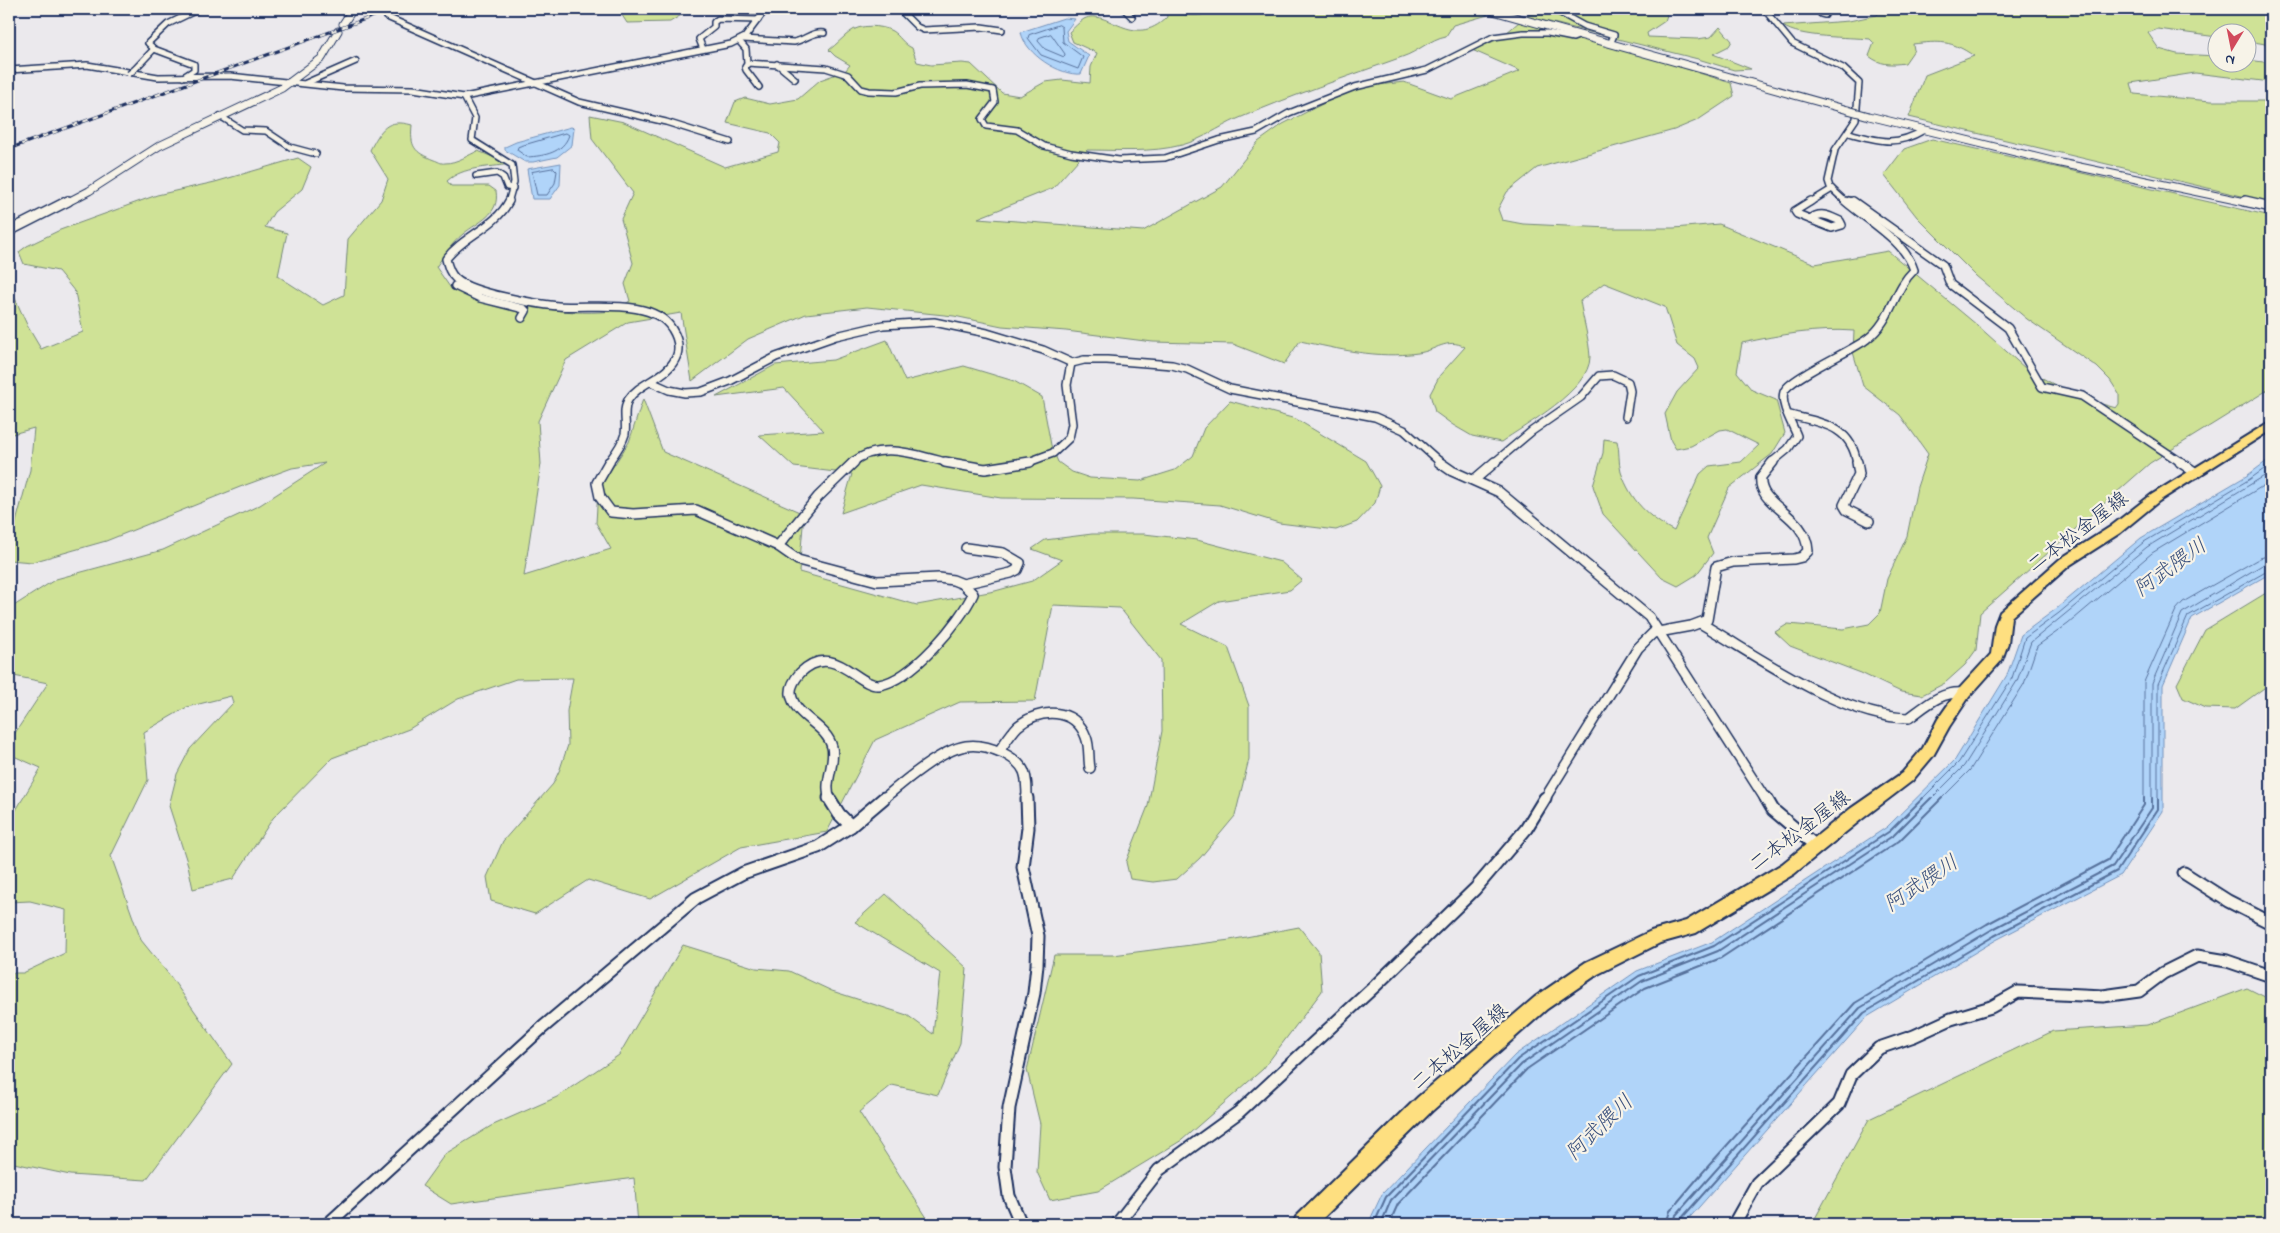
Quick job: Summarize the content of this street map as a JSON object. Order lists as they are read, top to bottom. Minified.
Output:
{"streets":{"main road":["二本松金屋線"]},"water":["阿武隈川"],"north":"bottom"}
